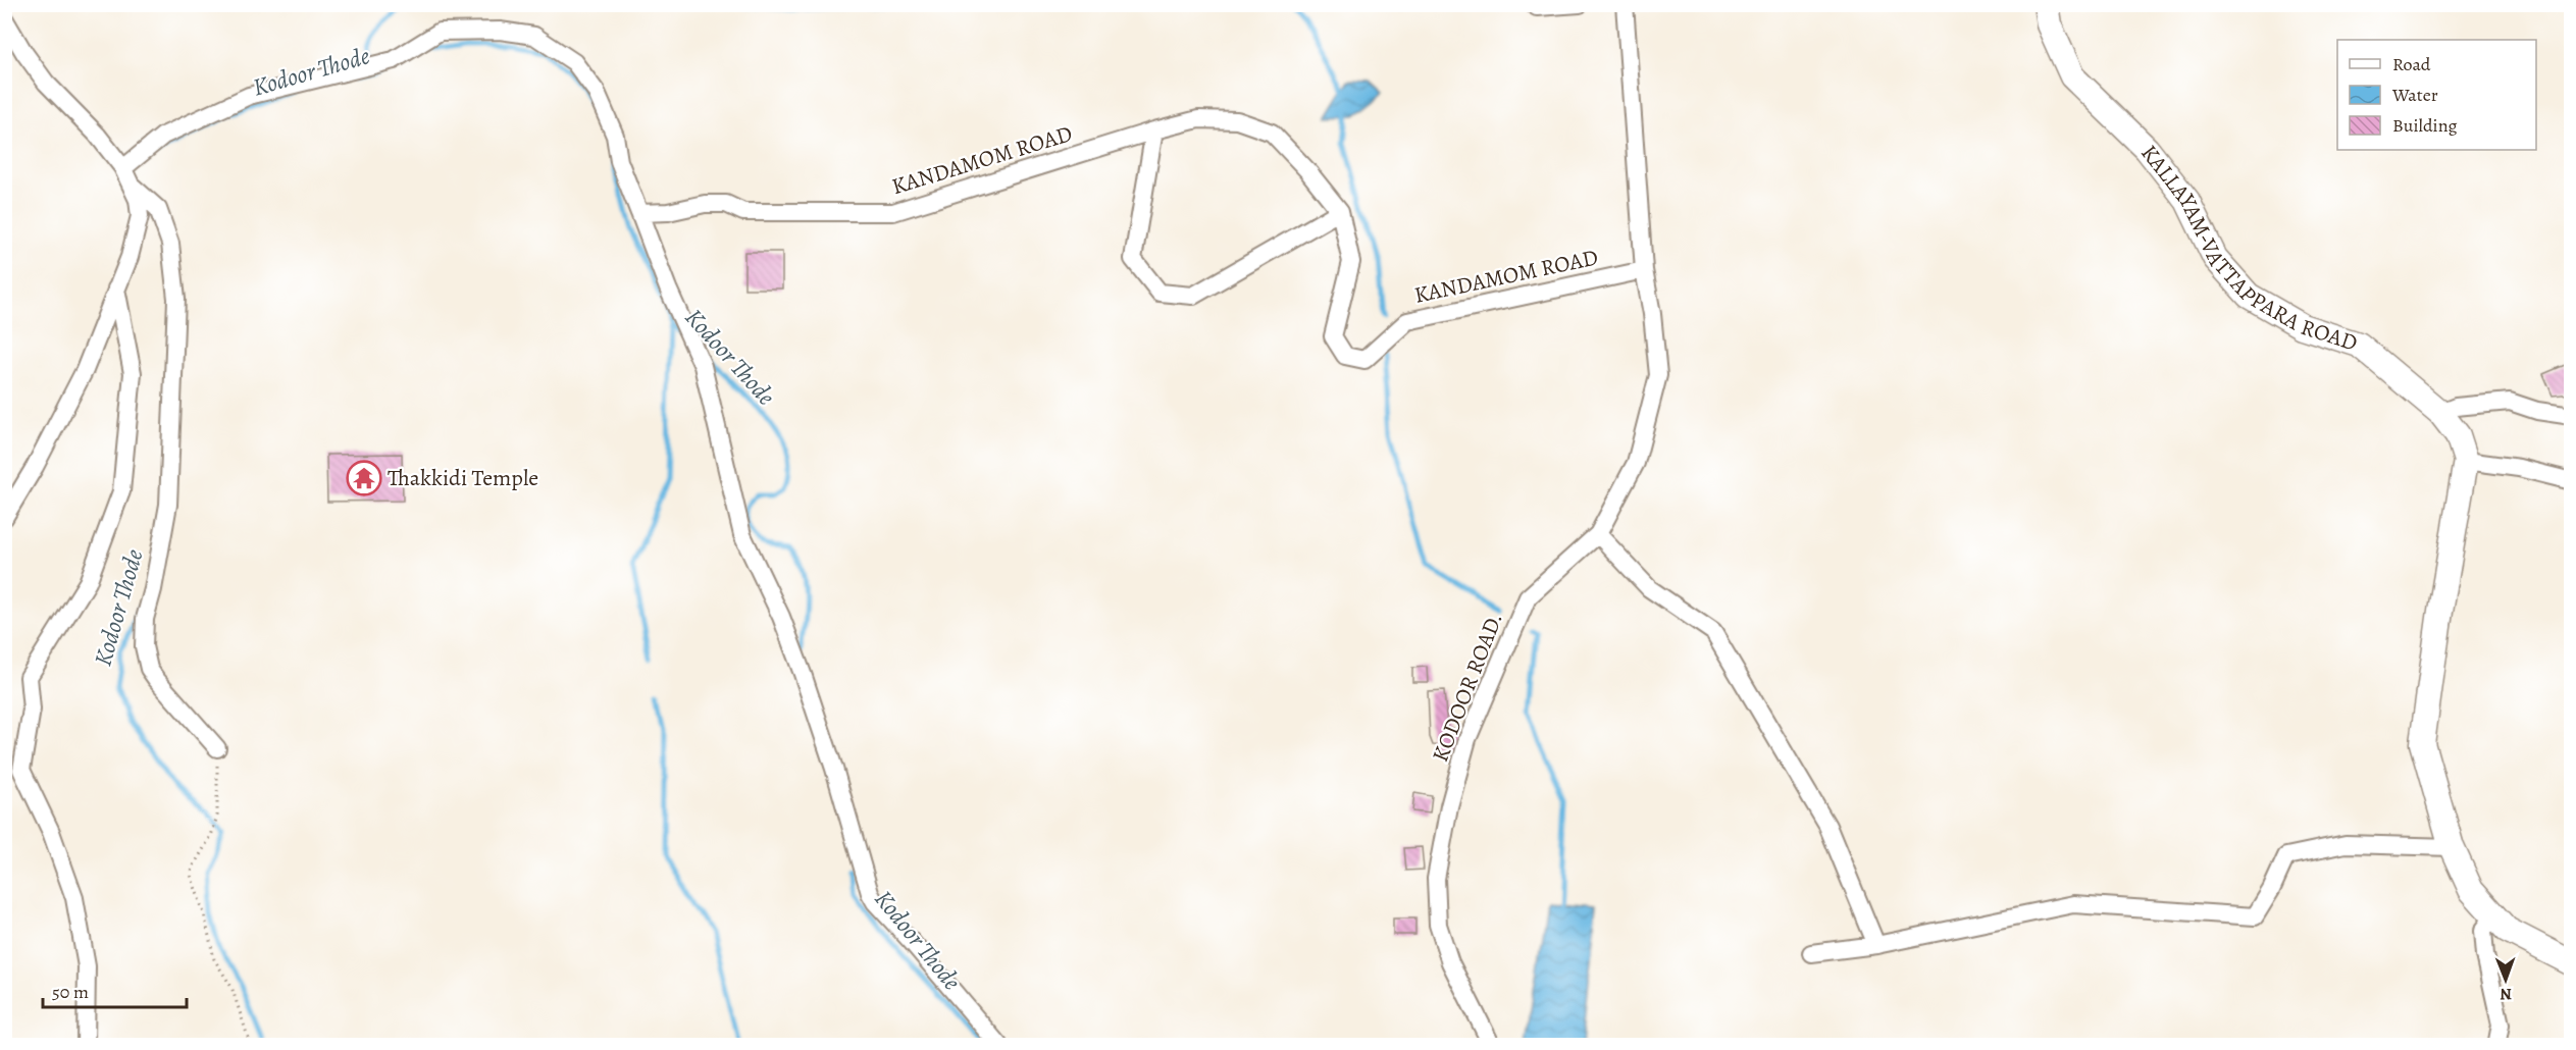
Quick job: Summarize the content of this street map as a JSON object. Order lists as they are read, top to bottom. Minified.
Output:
{"streets":{"street":["KANDAMOM ROAD","KALLAYAM-VATTAPPARA ROAD","KODOOR ROAD."]},"crossings":[["KANDAMOM ROAD","KODOOR ROAD."]],"water":["Kodoor Thode"],"places":{"temple":["Thakkidi Temple"]},"legend":["Road","Water","Building"],"scale_bar":"50 m","north":"bottom"}
